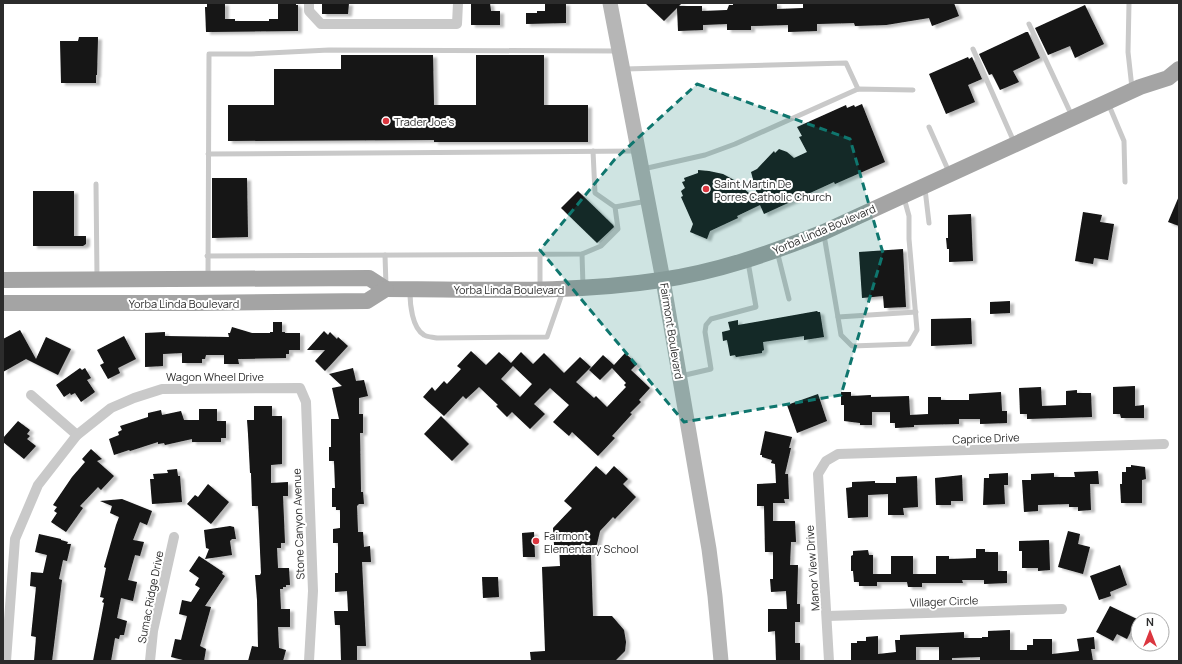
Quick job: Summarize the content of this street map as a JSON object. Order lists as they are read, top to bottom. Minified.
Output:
{"streets":{"main road":["Yorba Linda Boulevard","Fairmont Boulevard"],"street":["Wagon Wheel Drive","Caprice Drive","Stone Canyon Avenue","Manor View Drive","Sumac Ridge Drive","Villager Circle"]},"crossings":[["Yorba Linda Boulevard","Fairmont Boulevard"],["Wagon Wheel Drive","Stone Canyon Avenue"],["Caprice Drive","Manor View Drive"],["Manor View Drive","Villager Circle"]],"places":["Trader Joe's","Saint Martin De Porres Catholic Church","Fairmont Elementary School"],"north":"top"}
